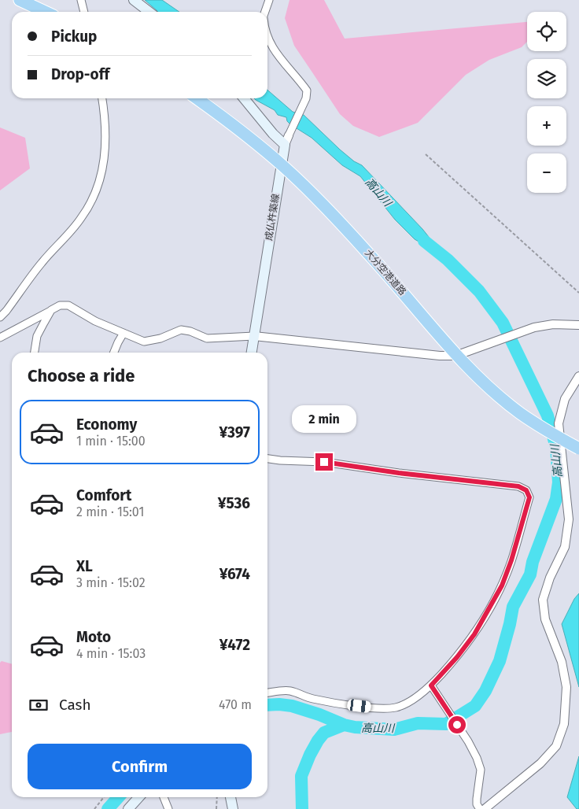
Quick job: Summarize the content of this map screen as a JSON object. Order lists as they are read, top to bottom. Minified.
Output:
{"streets":{"highway":["大分空港道路"],"main road":["成仏杵築線"]},"water":["高山川"],"page":{"map_buttons":["+","−"],"banner":["Pickup","Drop-off"],"heading":"Choose a ride","list":[{"name":"Economy","note":"1 min · 15:00","value":"¥397"},{"name":"Comfort","note":"2 min · 15:01","value":"¥536"},{"name":"XL","note":"3 min · 15:02","value":"¥674"},{"name":"Moto","note":"4 min · 15:03","value":"¥472"}],"bubble":"2 min","pay":["Cash","470 m"],"buttons":"Confirm"}}
